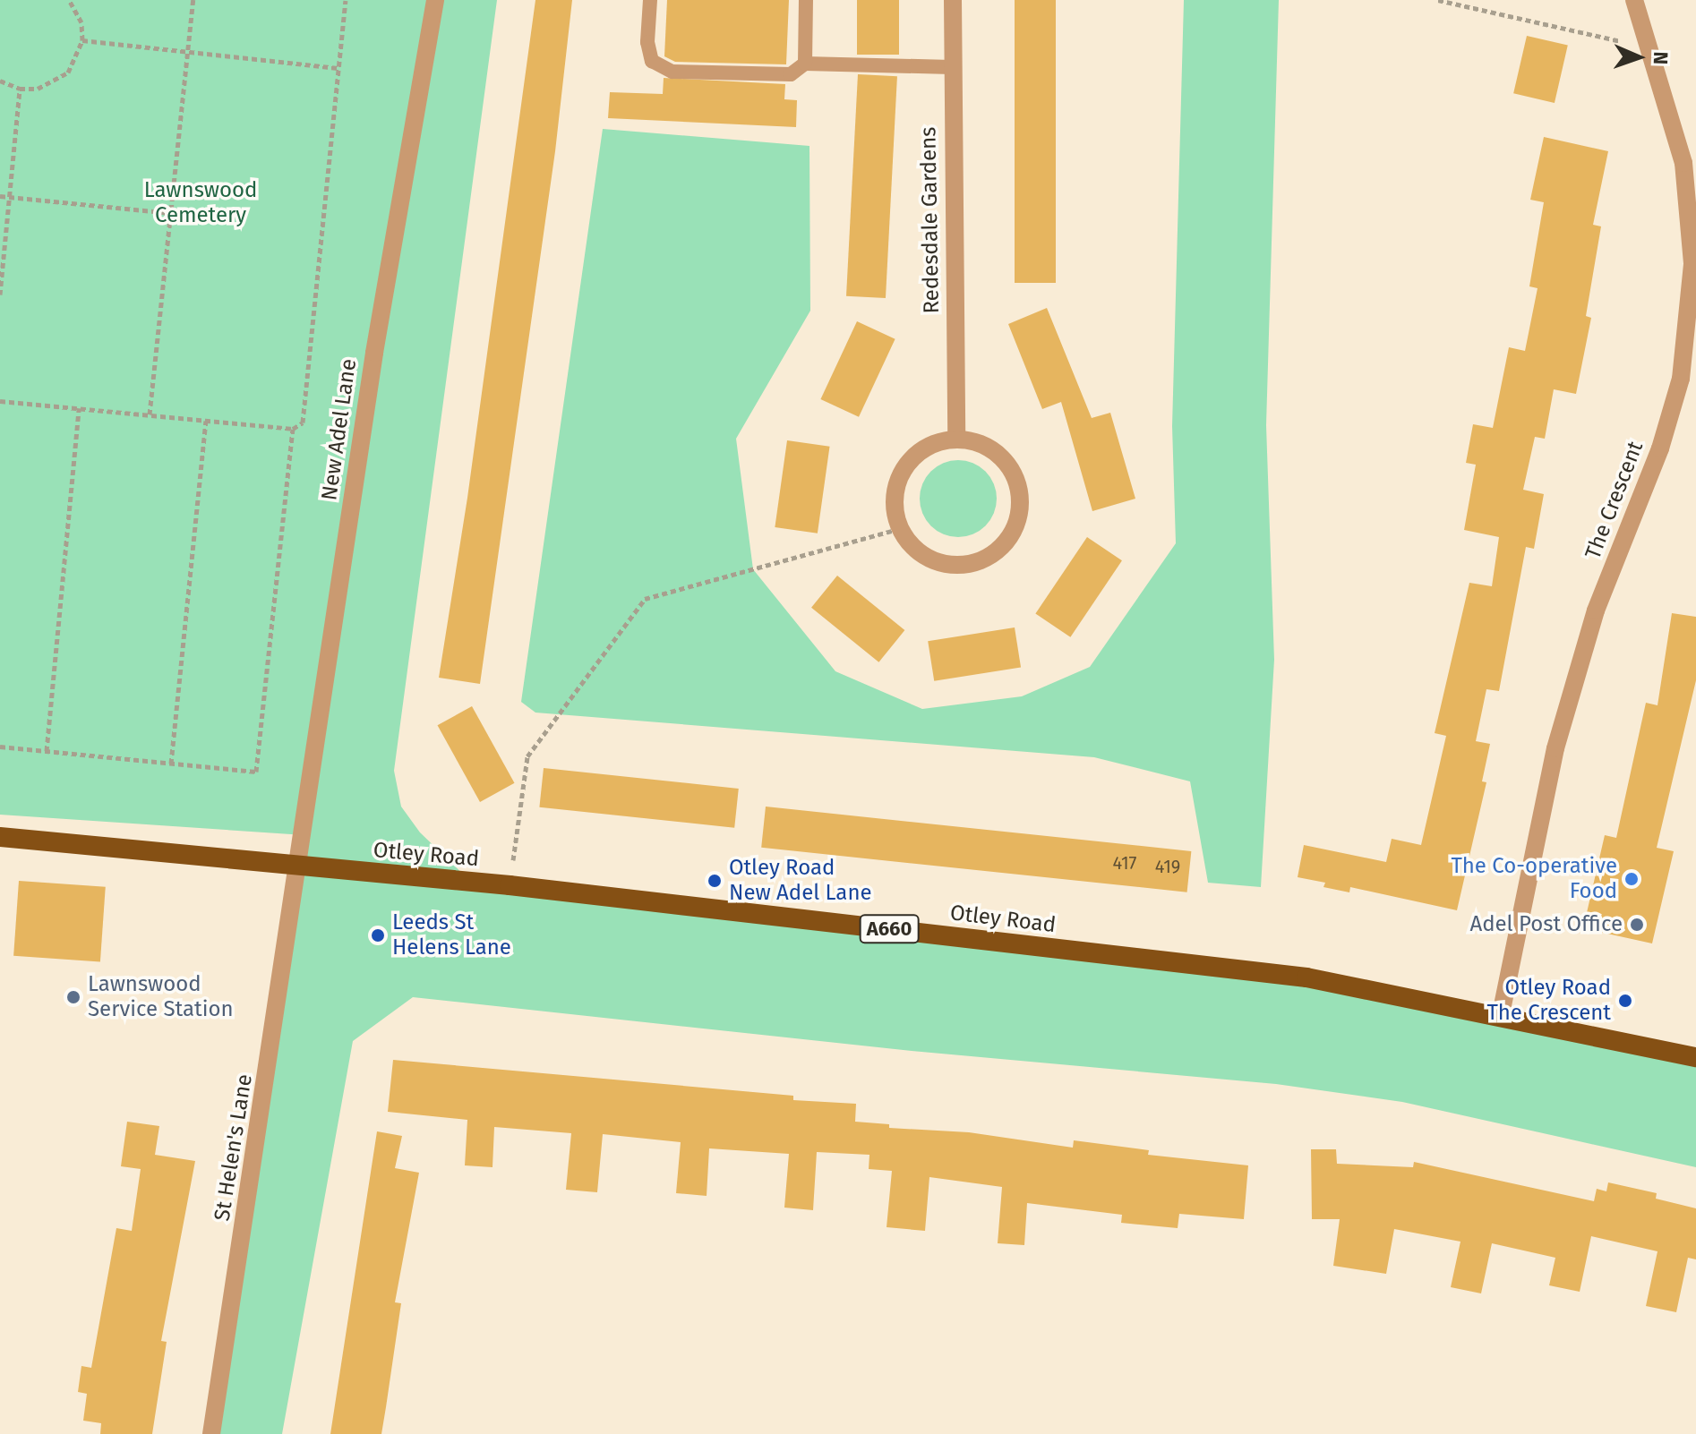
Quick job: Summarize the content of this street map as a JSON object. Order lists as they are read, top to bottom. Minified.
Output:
{"streets":{"highway":["Otley Road","A660"],"street":["Redesdale Gardens","New Adel Lane","The Crescent","St Helen's Lane"]},"crossings":[["New Adel Lane","Otley Road"],["New Adel Lane","St Helen's Lane"],["The Crescent","Otley Road"],["Otley Road","St Helen's Lane"]],"parks":["Lawnswood Cemetery"],"places":["The Co-operative Food","Otley Road New Adel Lane","Adel Post Office","Leeds St Helens Lane","Lawnswood Service Station","Otley Road The Crescent"],"house_numbers":["417","419"],"north":"right"}
